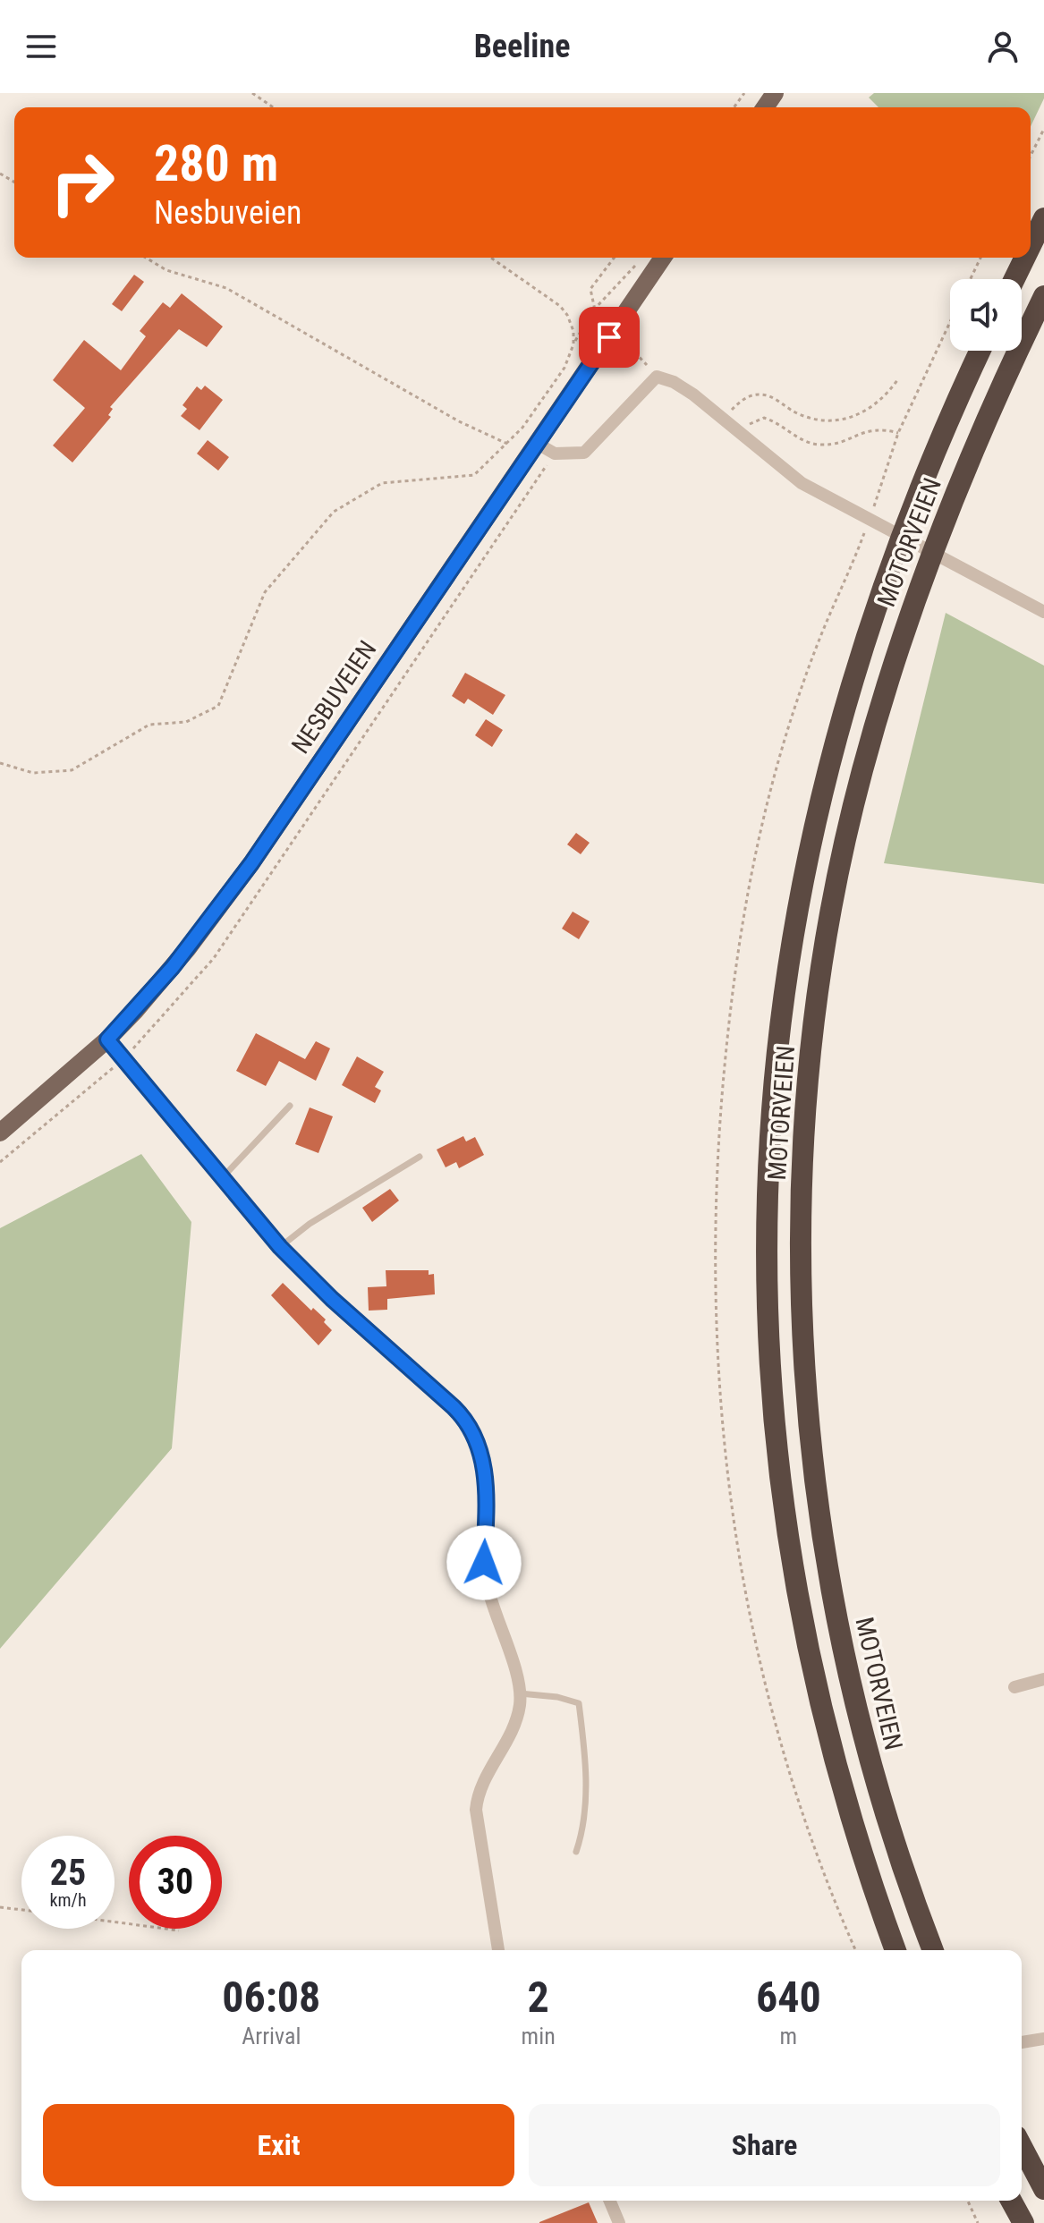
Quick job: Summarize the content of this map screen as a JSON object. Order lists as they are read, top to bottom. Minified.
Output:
{"streets":{"highway":["MOTORVEIEN"],"main road":["NESBUVEIEN"]},"page":{"header":"Beeline","turn":["280 m","Nesbuveien"],"speed":"25 km/h","limit":"30","eta":["06:08","Arrival","2","min","640","m"],"buttons":["Exit","Share"]}}
